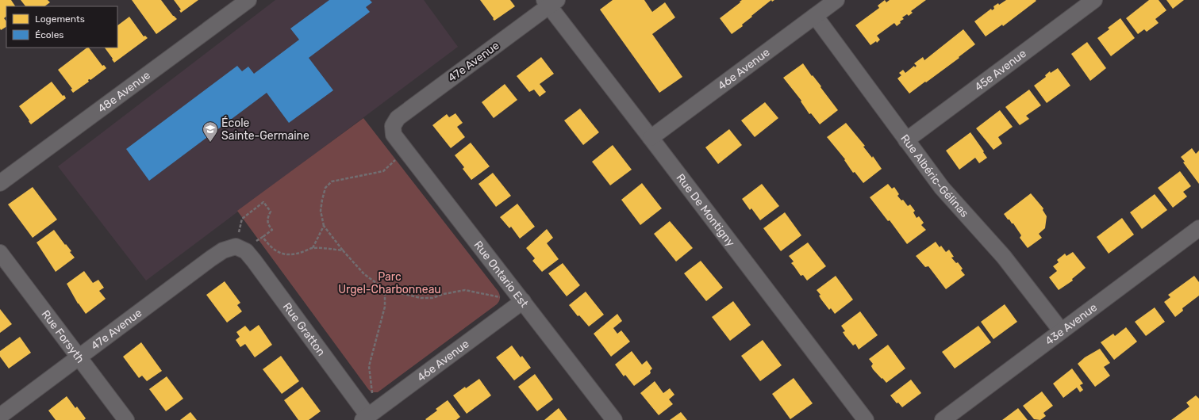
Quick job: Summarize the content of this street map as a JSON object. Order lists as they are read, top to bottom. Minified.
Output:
{"streets":{"street":["47e Avenue","46e Avenue","45e Avenue","48e Avenue","Rue Albéric-Gélinas","Rue De Montigny","Rue Ontario Est","43e Avenue","Rue Gratton","Rue Forsyth"]},"crossings":[["47e Avenue","Rue De Montigny"],["47e Avenue","Rue Ontario Est"],["47e Avenue","Rue Gratton"],["47e Avenue","Rue Forsyth"],["46e Avenue","Rue Albéric-Gélinas"],["46e Avenue","Rue De Montigny"],["46e Avenue","Rue Ontario Est"],["46e Avenue","Rue Gratton"],["45e Avenue","Rue Albéric-Gélinas"],["Rue Albéric-Gélinas","43e Avenue"]],"parks":["Parc Urgel-Charbonneau"],"places":{"school or university":["École Sainte-Germaine"]},"legend":["Logements","Écoles"]}
